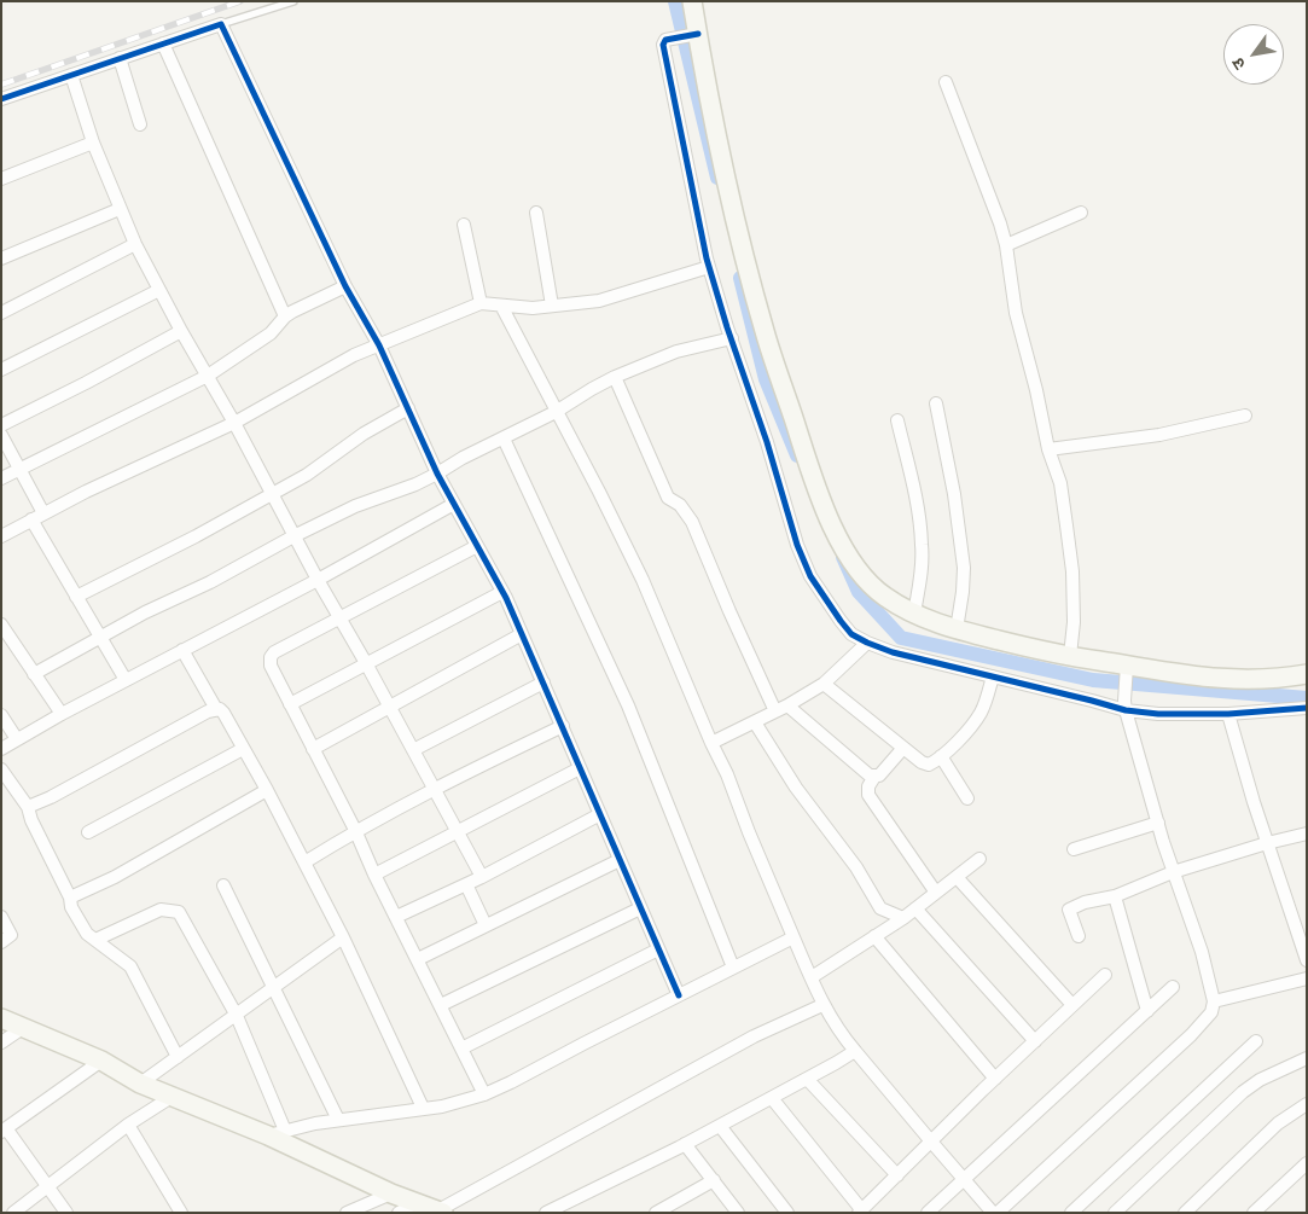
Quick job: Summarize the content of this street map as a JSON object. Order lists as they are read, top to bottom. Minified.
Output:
{"north":"bottom left"}
